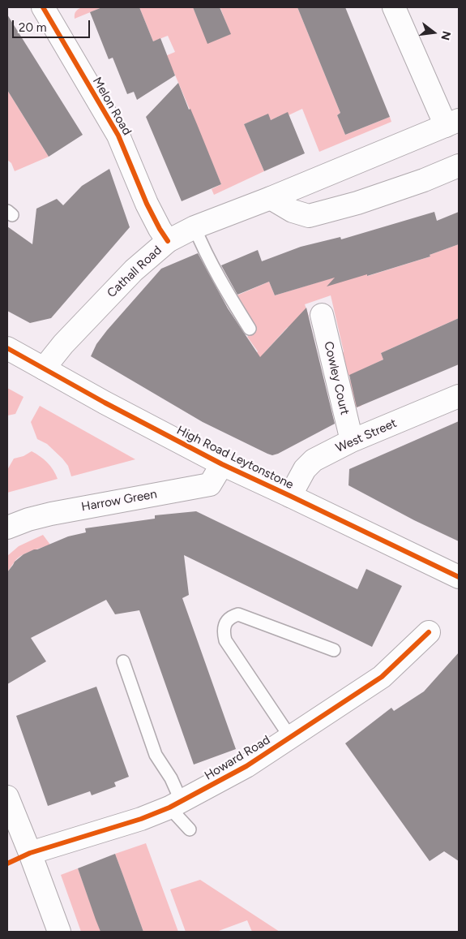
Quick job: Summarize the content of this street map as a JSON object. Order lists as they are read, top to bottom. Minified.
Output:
{"streets":{"street":["Melon Road","Cathall Road","Cowley Court","West Street","High Road Leytonstone","Harrow Green","Howard Road"]},"crossings":[["Melon Road","Cathall Road"],["Cathall Road","High Road Leytonstone"],["Cowley Court","West Street"],["West Street","High Road Leytonstone"],["High Road Leytonstone","Harrow Green"]],"scale_bar":"20 m","north":"right"}
